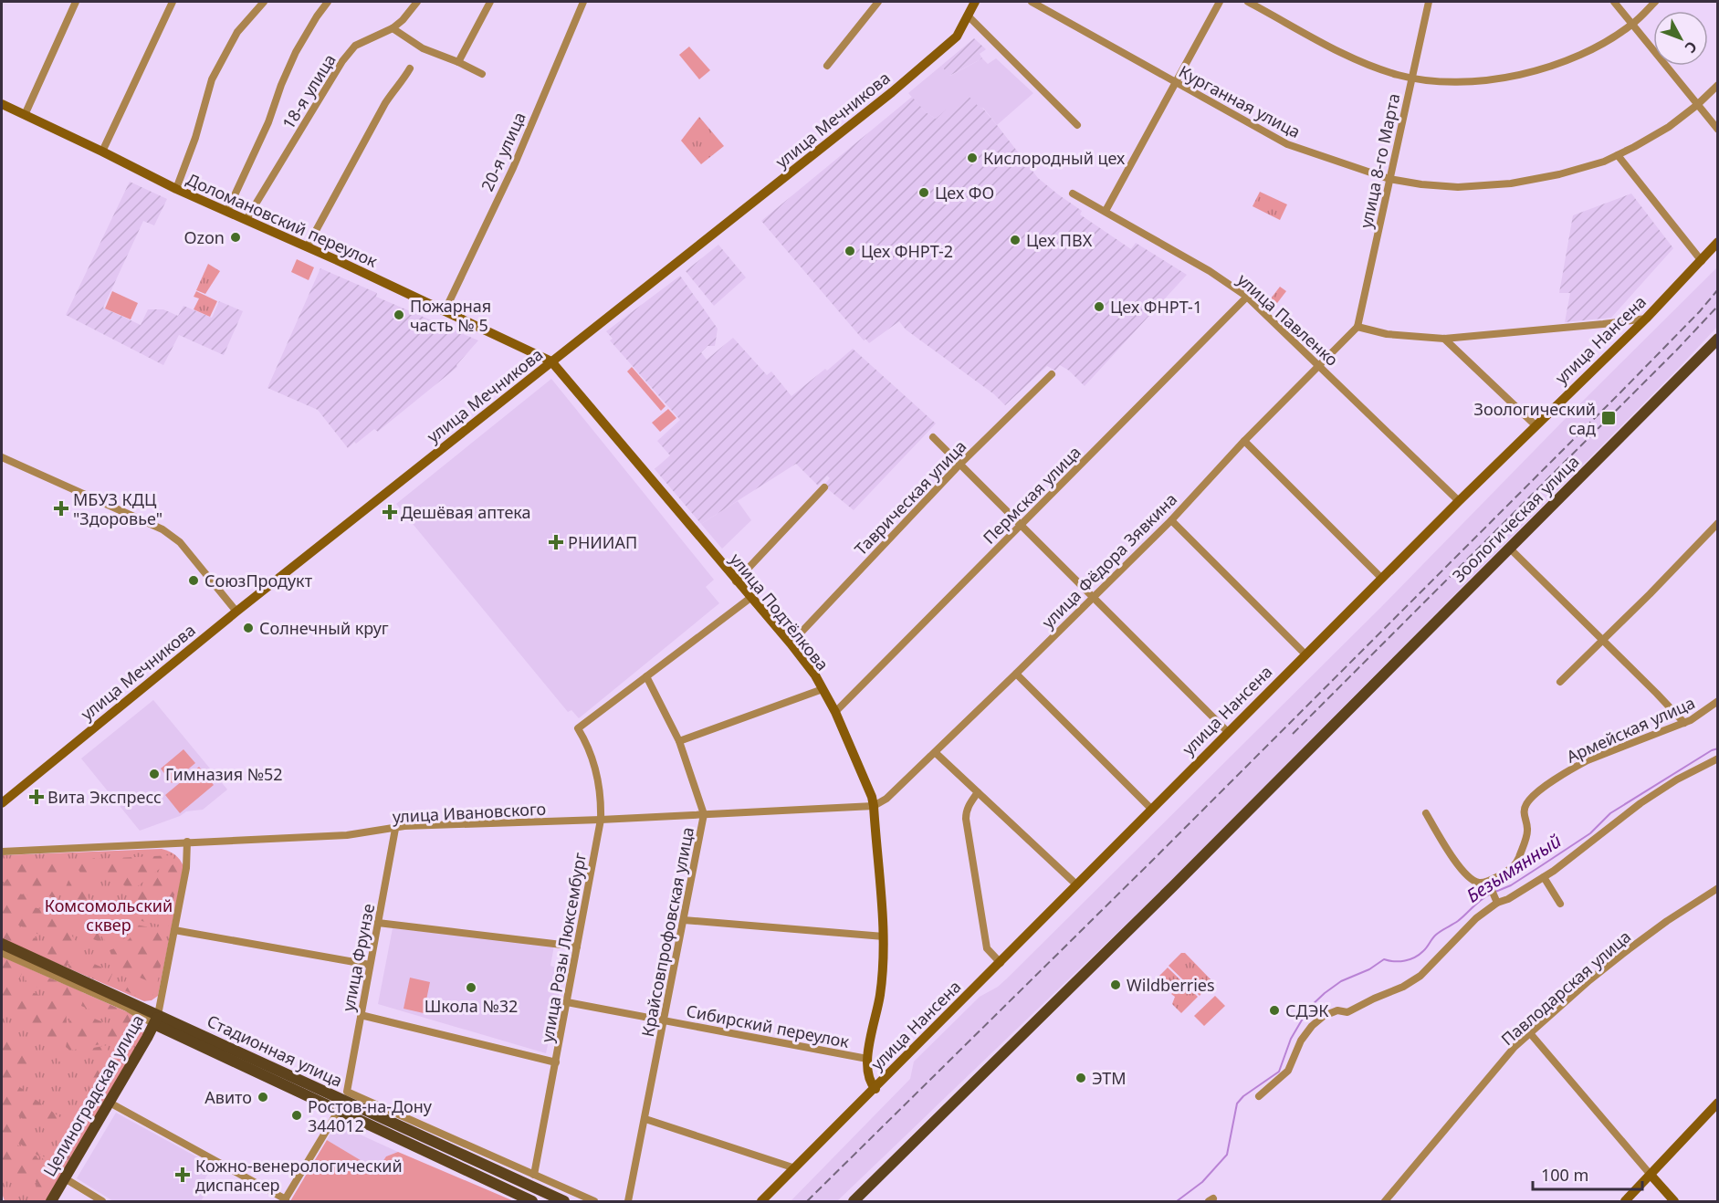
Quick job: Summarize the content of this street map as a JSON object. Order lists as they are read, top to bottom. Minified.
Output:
{"streets":{"main road":["улица Мечникова","Доломановский переулок","улица Нансена","Зоологическая улица","улица Подтёлкова","Стадионная улица","Целиноградская улица"],"street":["18-я улица","Курганная улица","20-я улица","улица 8-го Марта","улица Павленко","Пермская улица","Таврическая улица","улица Фёдора Зявкина","Армейская улица","улица Ивановского","Крайсовпрофовская улица","улица Розы Люксембург","улица Фрунзе","Павлодарская улица","Сибирский переулок"]},"crossings":[["18-я улица","Доломановский переулок"],["Курганная улица","улица 8-го Марта"],["улица Мечникова","Доломановский переулок"],["улица Мечникова","улица Подтёлкова"],["20-я улица","Доломановский переулок"],["улица 8-го Марта","улица Фёдора Зявкина"],["Доломановский переулок","улица Подтёлкова"],["улица Павленко","улица Нансена"],["улица Павленко","Пермская улица"],["улица Павленко","улица Фёдора Зявкина"],["улица Нансена","улица Подтёлкова"],["Пермская улица","улица Подтёлкова"],["Таврическая улица","улица Подтёлкова"],["улица Фёдора Зявкина","улица Подтёлкова"],["улица Фёдора Зявкина","улица Ивановского"],["улица Подтёлкова","улица Ивановского"],["улица Подтёлкова","Сибирский переулок"],["улица Ивановского","Крайсовпрофовская улица"],["улица Ивановского","улица Розы Люксембург"],["улица Ивановского","улица Фрунзе"],["улица Ивановского","Целиноградская улица"],["Крайсовпрофовская улица","улица Розы Люксембург"],["Крайсовпрофовская улица","Сибирский переулок"],["улица Розы Люксембург","Сибирский переулок"],["улица Розы Люксембург","Стадионная улица"],["улица Фрунзе","Стадионная улица"],["Стадионная улица","Целиноградская улица"]],"water":["Безымянный"],"parks":["Комсомольский сквер"],"places":{"other":["Кислородный цех","Цех ФО","Ozon","Цех ПВХ","Цех ФНРТ-2","Цех ФНРТ-1","Пожарная часть № 5","СоюзПродукт","Солнечный круг","Гимназия №52","Wildberries","Школа №32","СДЭК","ЭТМ","Авито","Ростов-на-Дону 344012"],"transit":["Зоологический сад"],"health":["МБУЗ КДЦ \"Здоровье\"","Дешёвая аптека","РНИИАП","Вита Экспресс","Кожно-венерологический диспансер"]},"scale_bar":"100 m","north":"bottom right"}
